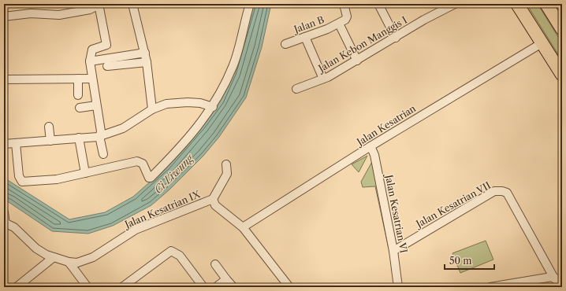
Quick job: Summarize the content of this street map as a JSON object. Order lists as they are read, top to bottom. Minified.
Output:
{"streets":{"street":["Jalan B","Jalan Kebon Manggis I","Jalan Kesatrian","Jalan Kesatrian VII","Jalan Kesatrian IX","Jalan Kesatrian VI"]},"crossings":[["Jalan B","Jalan Kebon Manggis I"],["Jalan Kesatrian","Jalan Kesatrian IX"],["Jalan Kesatrian","Jalan Kesatrian VI"],["Jalan Kesatrian VII","Jalan Kesatrian VI"]],"water":["Ci Liwung"],"scale_bar":"50 m"}
